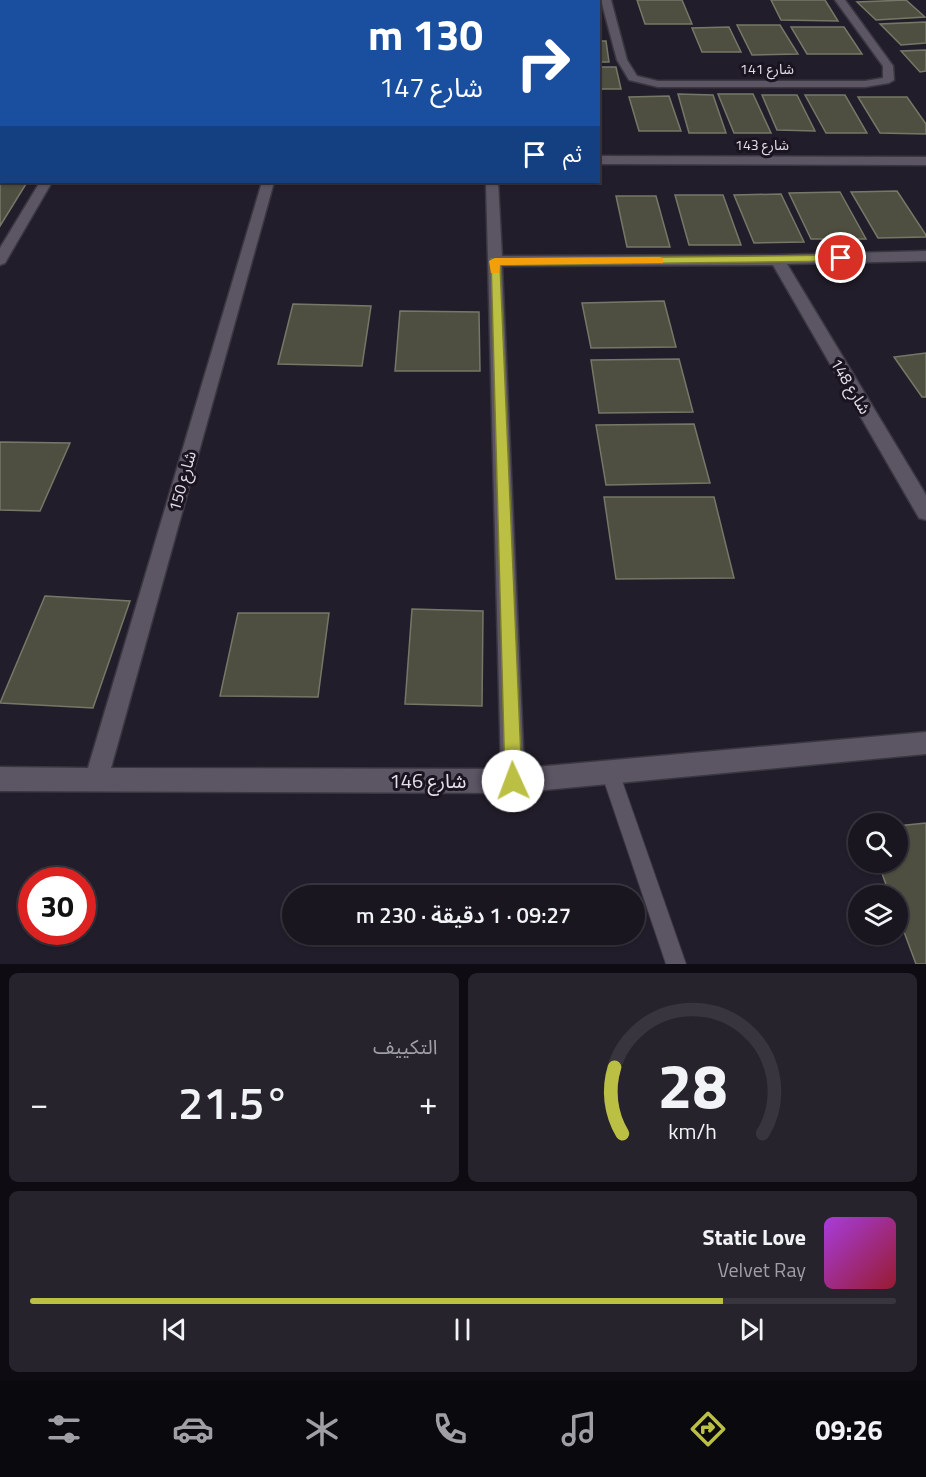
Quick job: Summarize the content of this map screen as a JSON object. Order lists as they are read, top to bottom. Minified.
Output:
{"streets":{"street":["شارع 141","شارع 143","شارع 148","شارع 150","شارع 146"]},"crossings":[["شارع 150","شارع 146"]],"page":{"turn":["130 m","شارع 147"],"then":"ثم","limit":"30","trip":"09:27 · 1 دقيقة · 230 m","tile":"التكييف","heat":["−","21.5°","+"],"song":["Static Love","Velvet Ray"],"tabs":"09:26","gauge":["28","km/h"]}}
